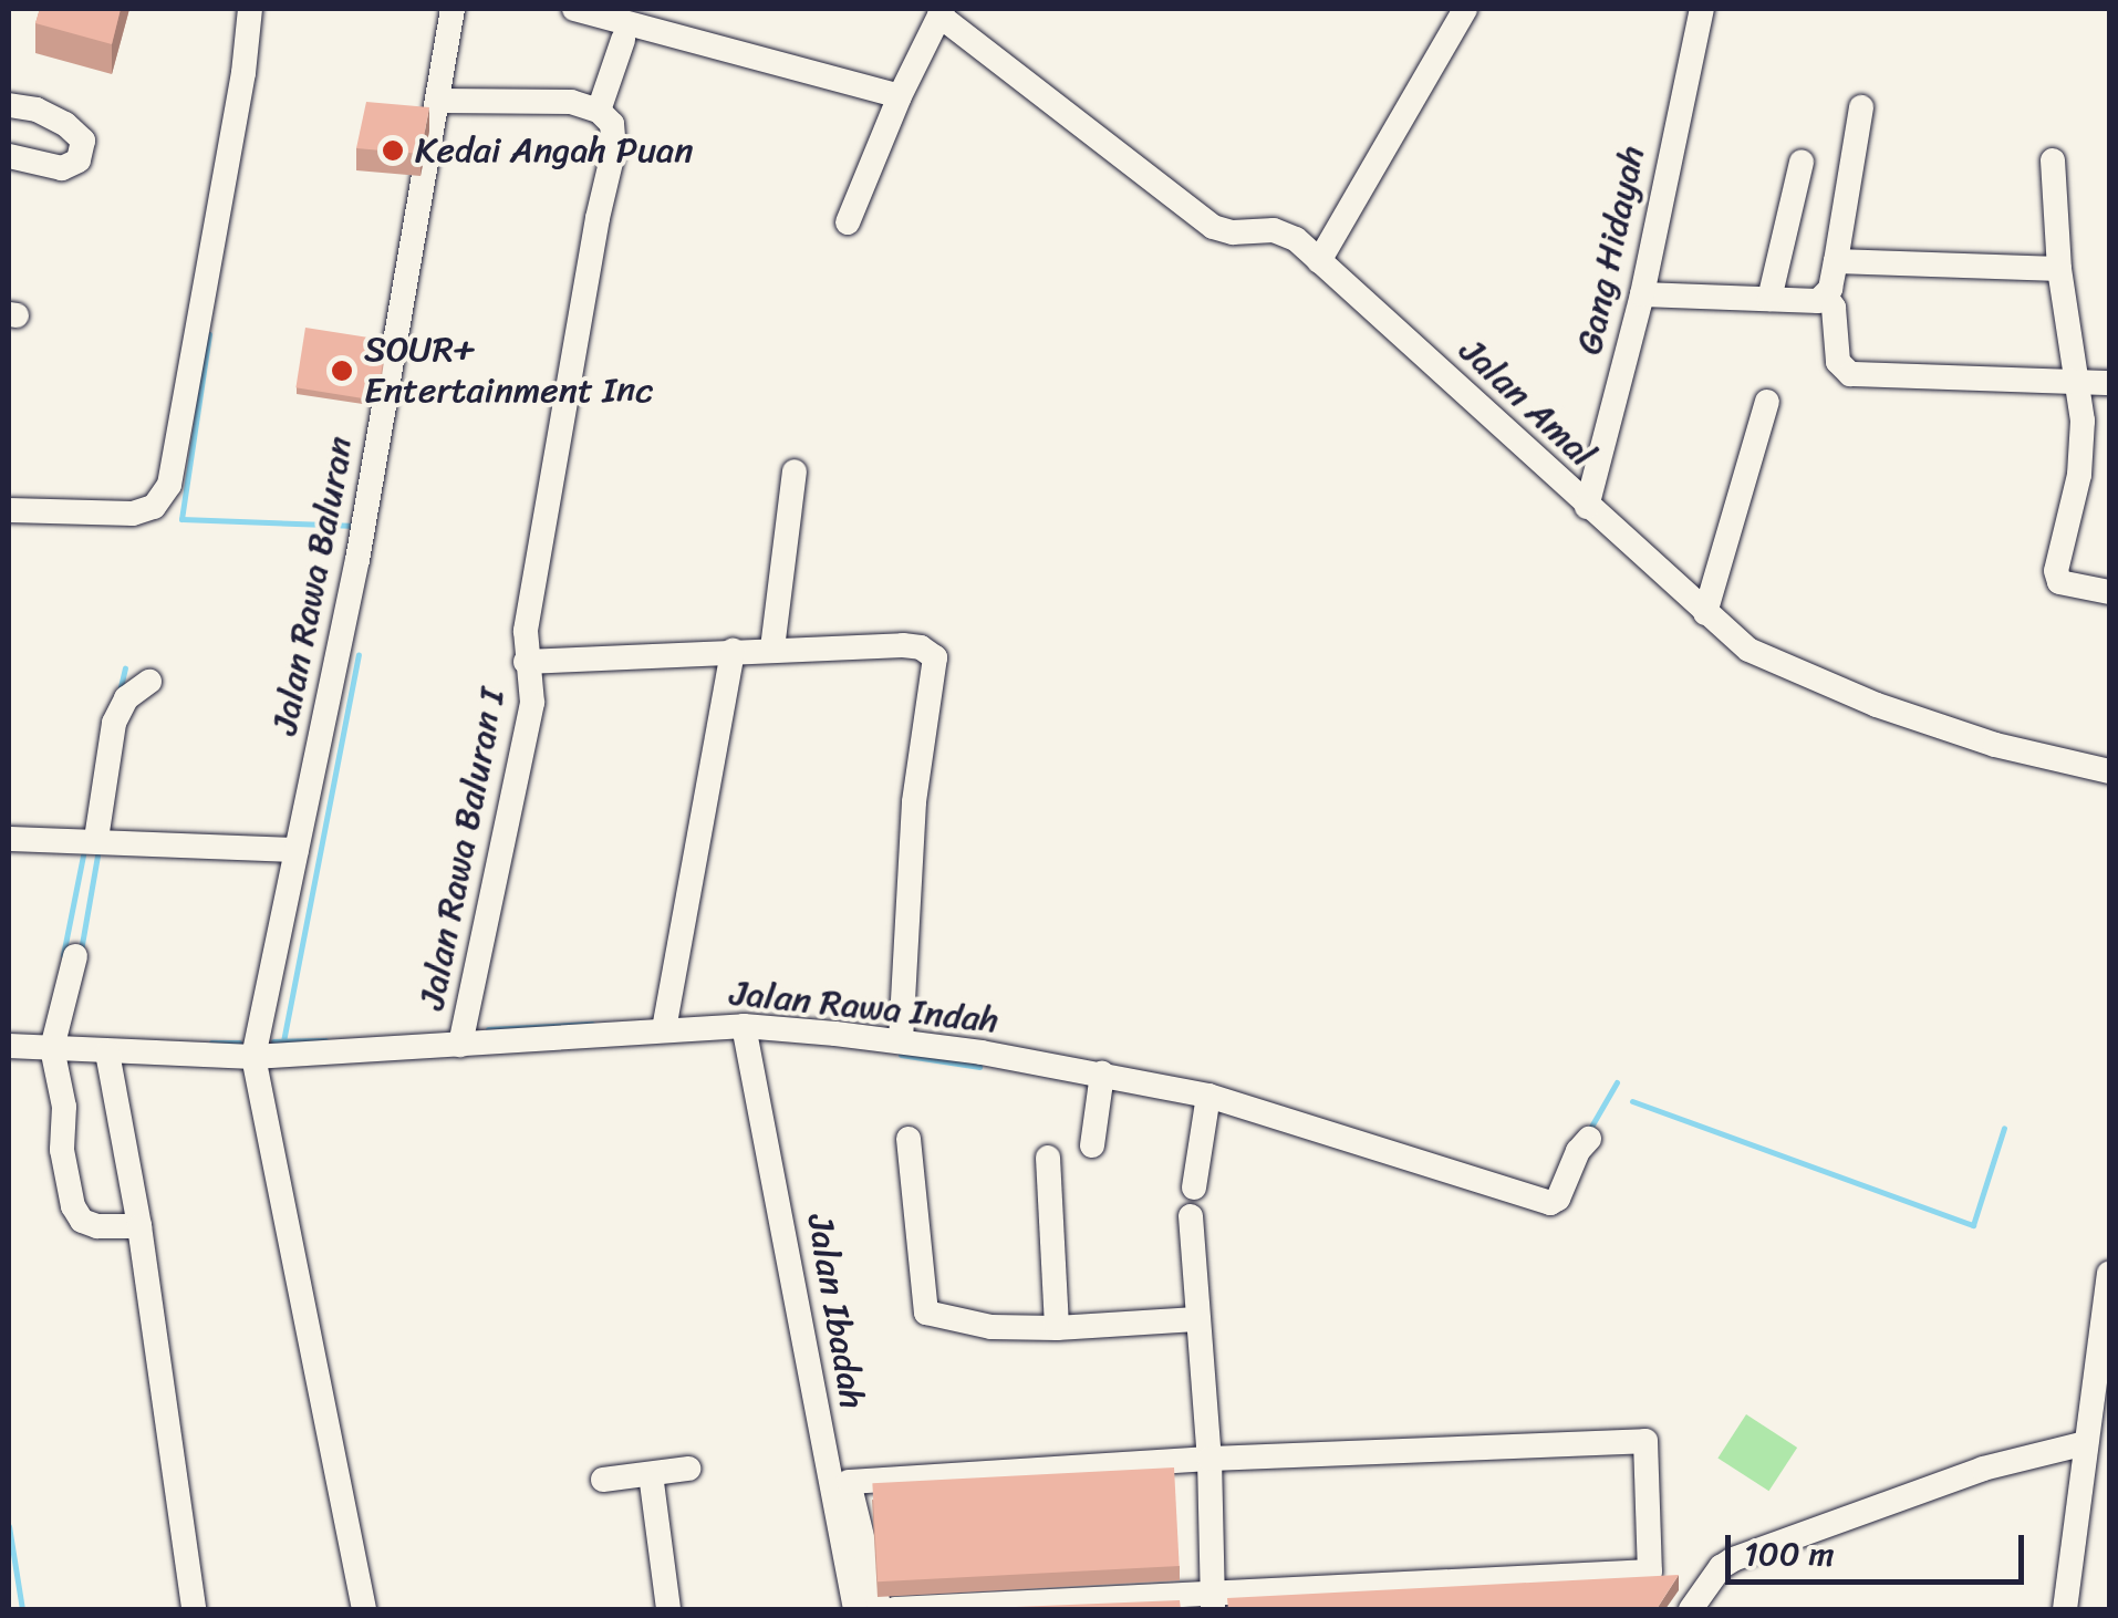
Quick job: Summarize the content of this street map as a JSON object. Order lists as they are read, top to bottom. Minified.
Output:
{"streets":{"street":["Gang Hidayah","Jalan Amal","Jalan Rawa Baluran","Jalan Rawa Baluran I","Jalan Rawa Indah","Jalan Ibadah"]},"crossings":[["Gang Hidayah","Jalan Amal"],["Jalan Rawa Baluran","Jalan Rawa Indah"],["Jalan Rawa Baluran I","Jalan Rawa Indah"],["Jalan Rawa Indah","Jalan Ibadah"]],"places":["Kedai Angah Puan","SOUR+ Entertainment Inc"],"scale_bar":"100 m"}
